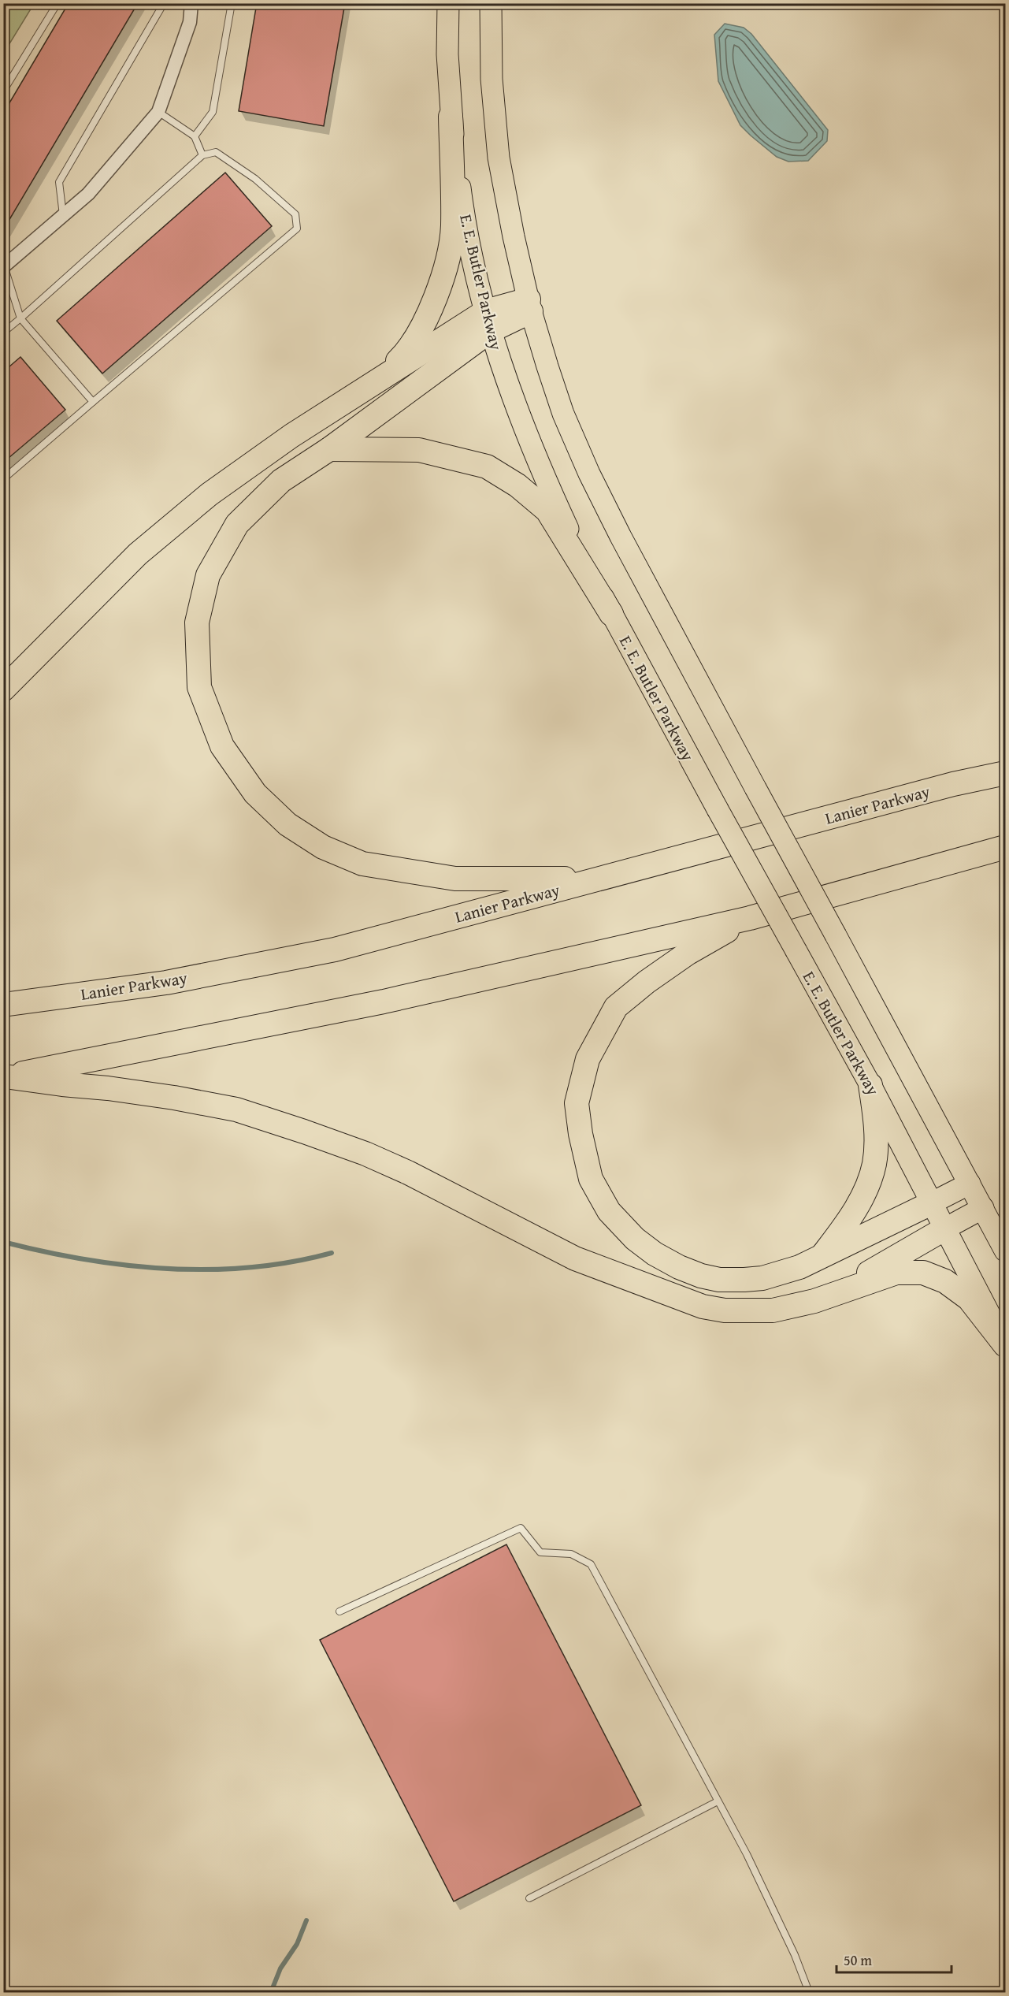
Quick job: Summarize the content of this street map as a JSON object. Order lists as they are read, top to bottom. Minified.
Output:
{"streets":{"highway":["E. E. Butler Parkway","Lanier Parkway"]},"scale_bar":"50 m"}
